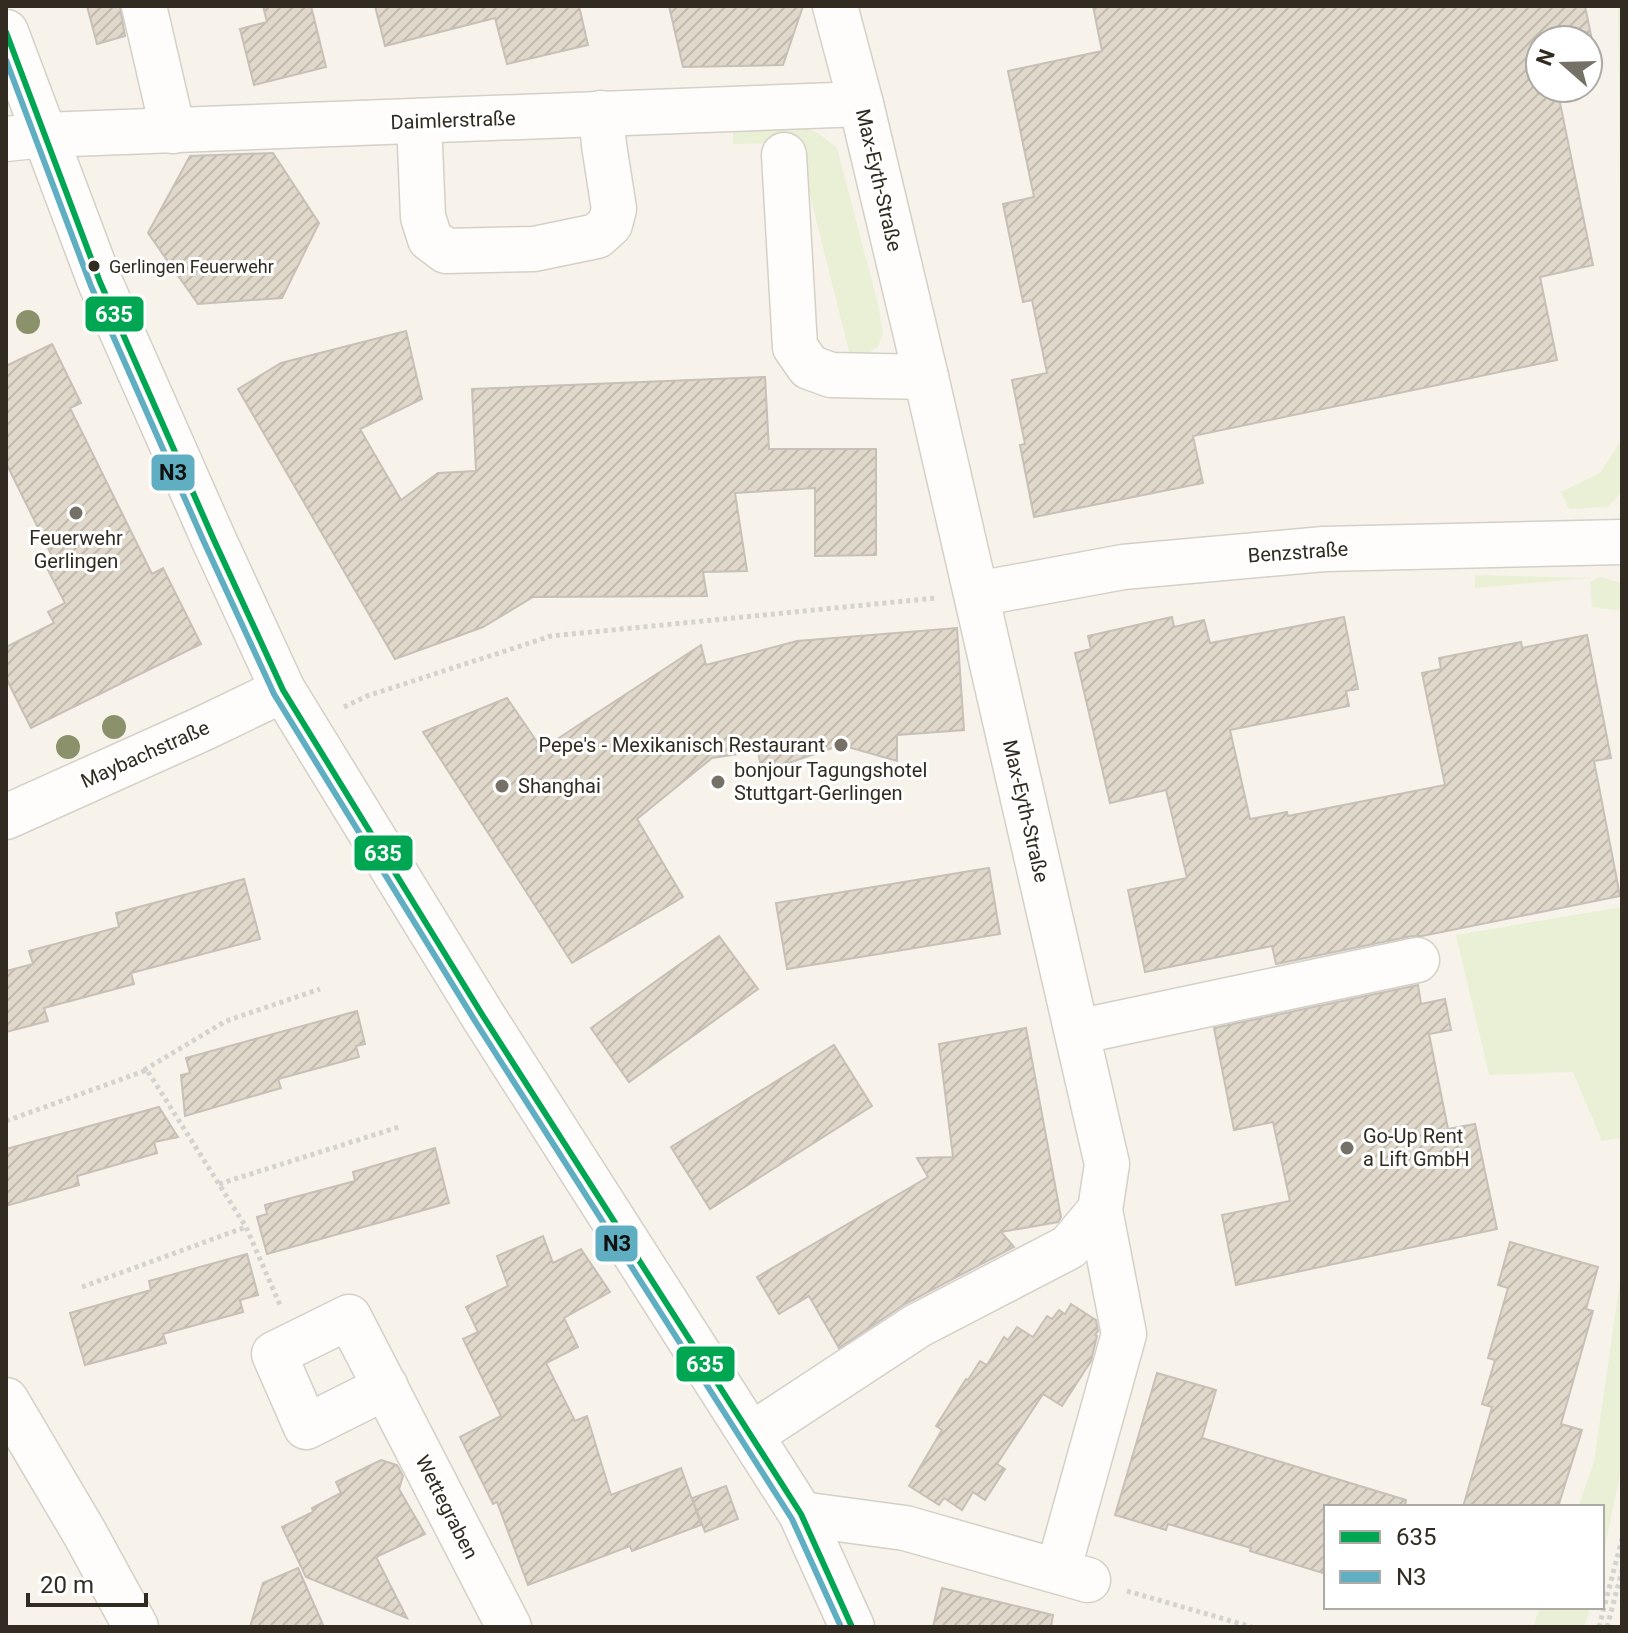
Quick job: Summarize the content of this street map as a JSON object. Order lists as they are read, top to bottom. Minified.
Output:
{"streets":{"street":["Daimlerstraße","Max-Eyth-Straße","Benzstraße","Maybachstraße","Wettegraben"]},"crossings":[["Daimlerstraße","Max-Eyth-Straße"],["Max-Eyth-Straße","Benzstraße"]],"places":["Gerlingen Feuerwehr","Feuerwehr Gerlingen","Pepe's - Mexikanisch Restaurant","bonjour Tagungshotel Stuttgart-Gerlingen","Shanghai","Go-Up Rent a Lift GmbH"],"lines":["transit line 635","transit line N3"],"legend":["635","N3"],"scale_bar":"20 m","north":"left"}
